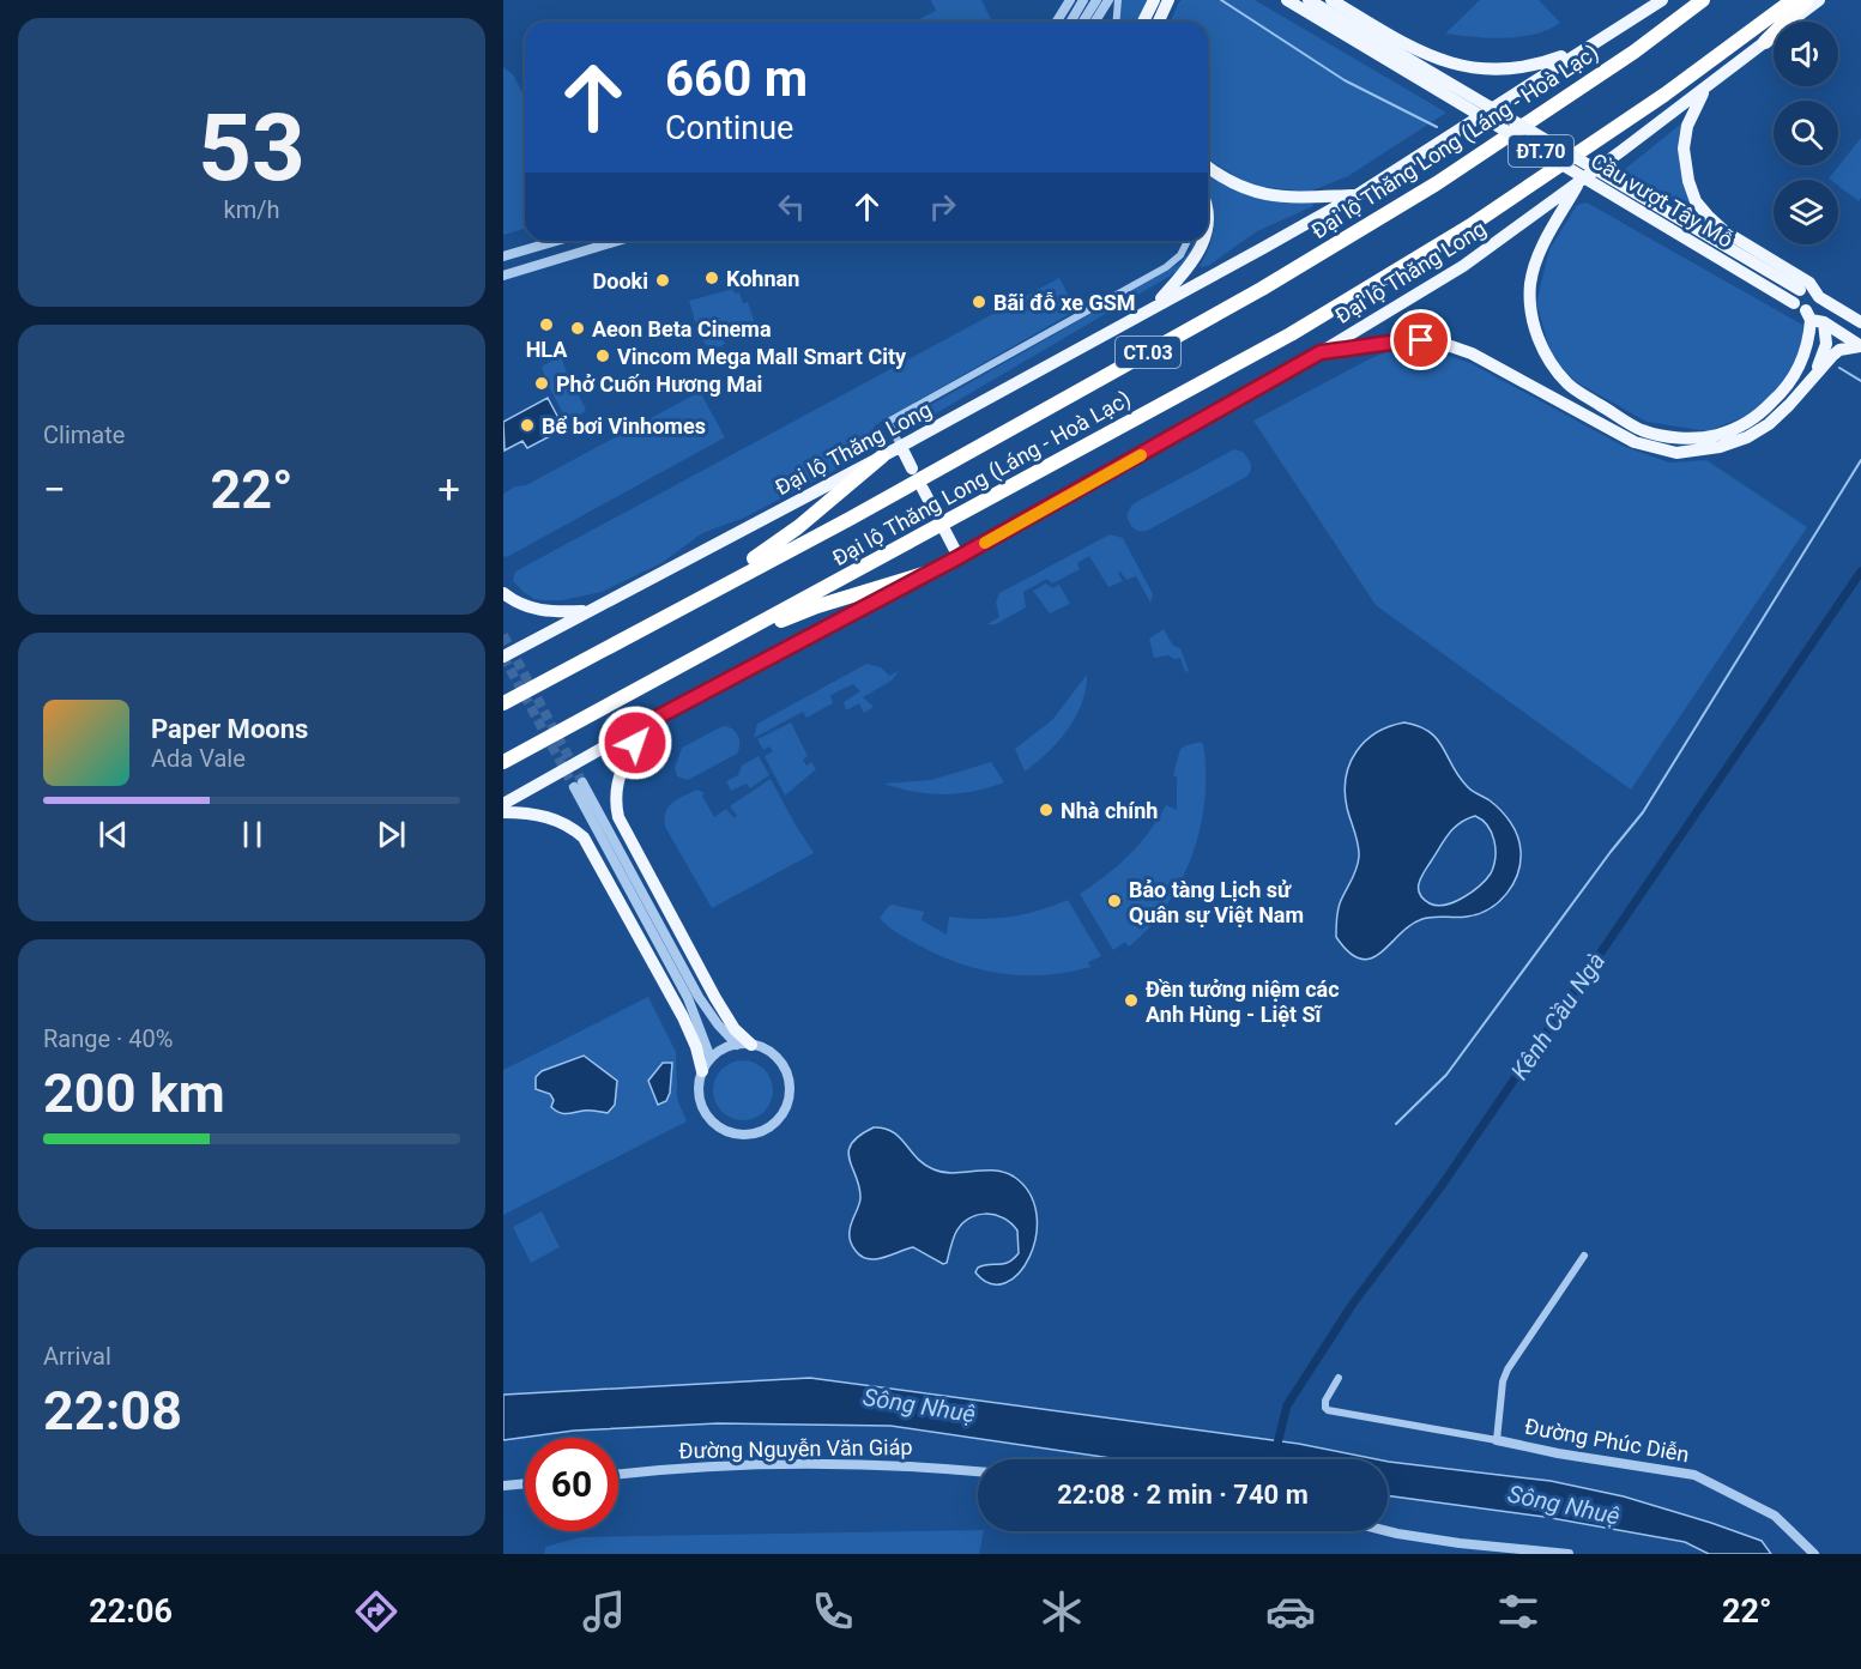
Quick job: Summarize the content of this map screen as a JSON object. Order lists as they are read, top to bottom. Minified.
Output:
{"streets":{"highway":["Đại lộ Thăng Long (Láng - Hoà Lạc)","CT.03"],"main road":["ĐT.70","Cầu vượt Tây Mỗ","Đại lộ Thăng Long"],"street":["Đường Phúc Diễn","Đường Nguyễn Văn Giáp"]},"crossings":[["ĐT.70","Cầu vượt Tây Mỗ"]],"water":["Kênh Cầu Ngà","Sông Nhuệ"],"places":["Kohnan","Dooki","Bãi đỗ xe GSM","HLA","Aeon Beta Cinema","Vincom Mega Mall Smart City","Phở Cuốn Hương Mai","Bể bơi Vinhomes","Nhà chính","Bảo tàng Lịch sử Quân sự Việt Nam","Đền tưởng niệm các Anh Hùng - Liệt Sĩ"],"page":{"tile":[["53","km/h"],"Climate",["Range · 40%","200 km"],["Arrival","22:08"]],"turn":["660 m","Continue"],"heat":["−","22°","+"],"song":["Paper Moons","Ada Vale"],"limit":"60","trip":"22:08 · 2 min · 740 m","tabs":["22:06","22°"]}}
